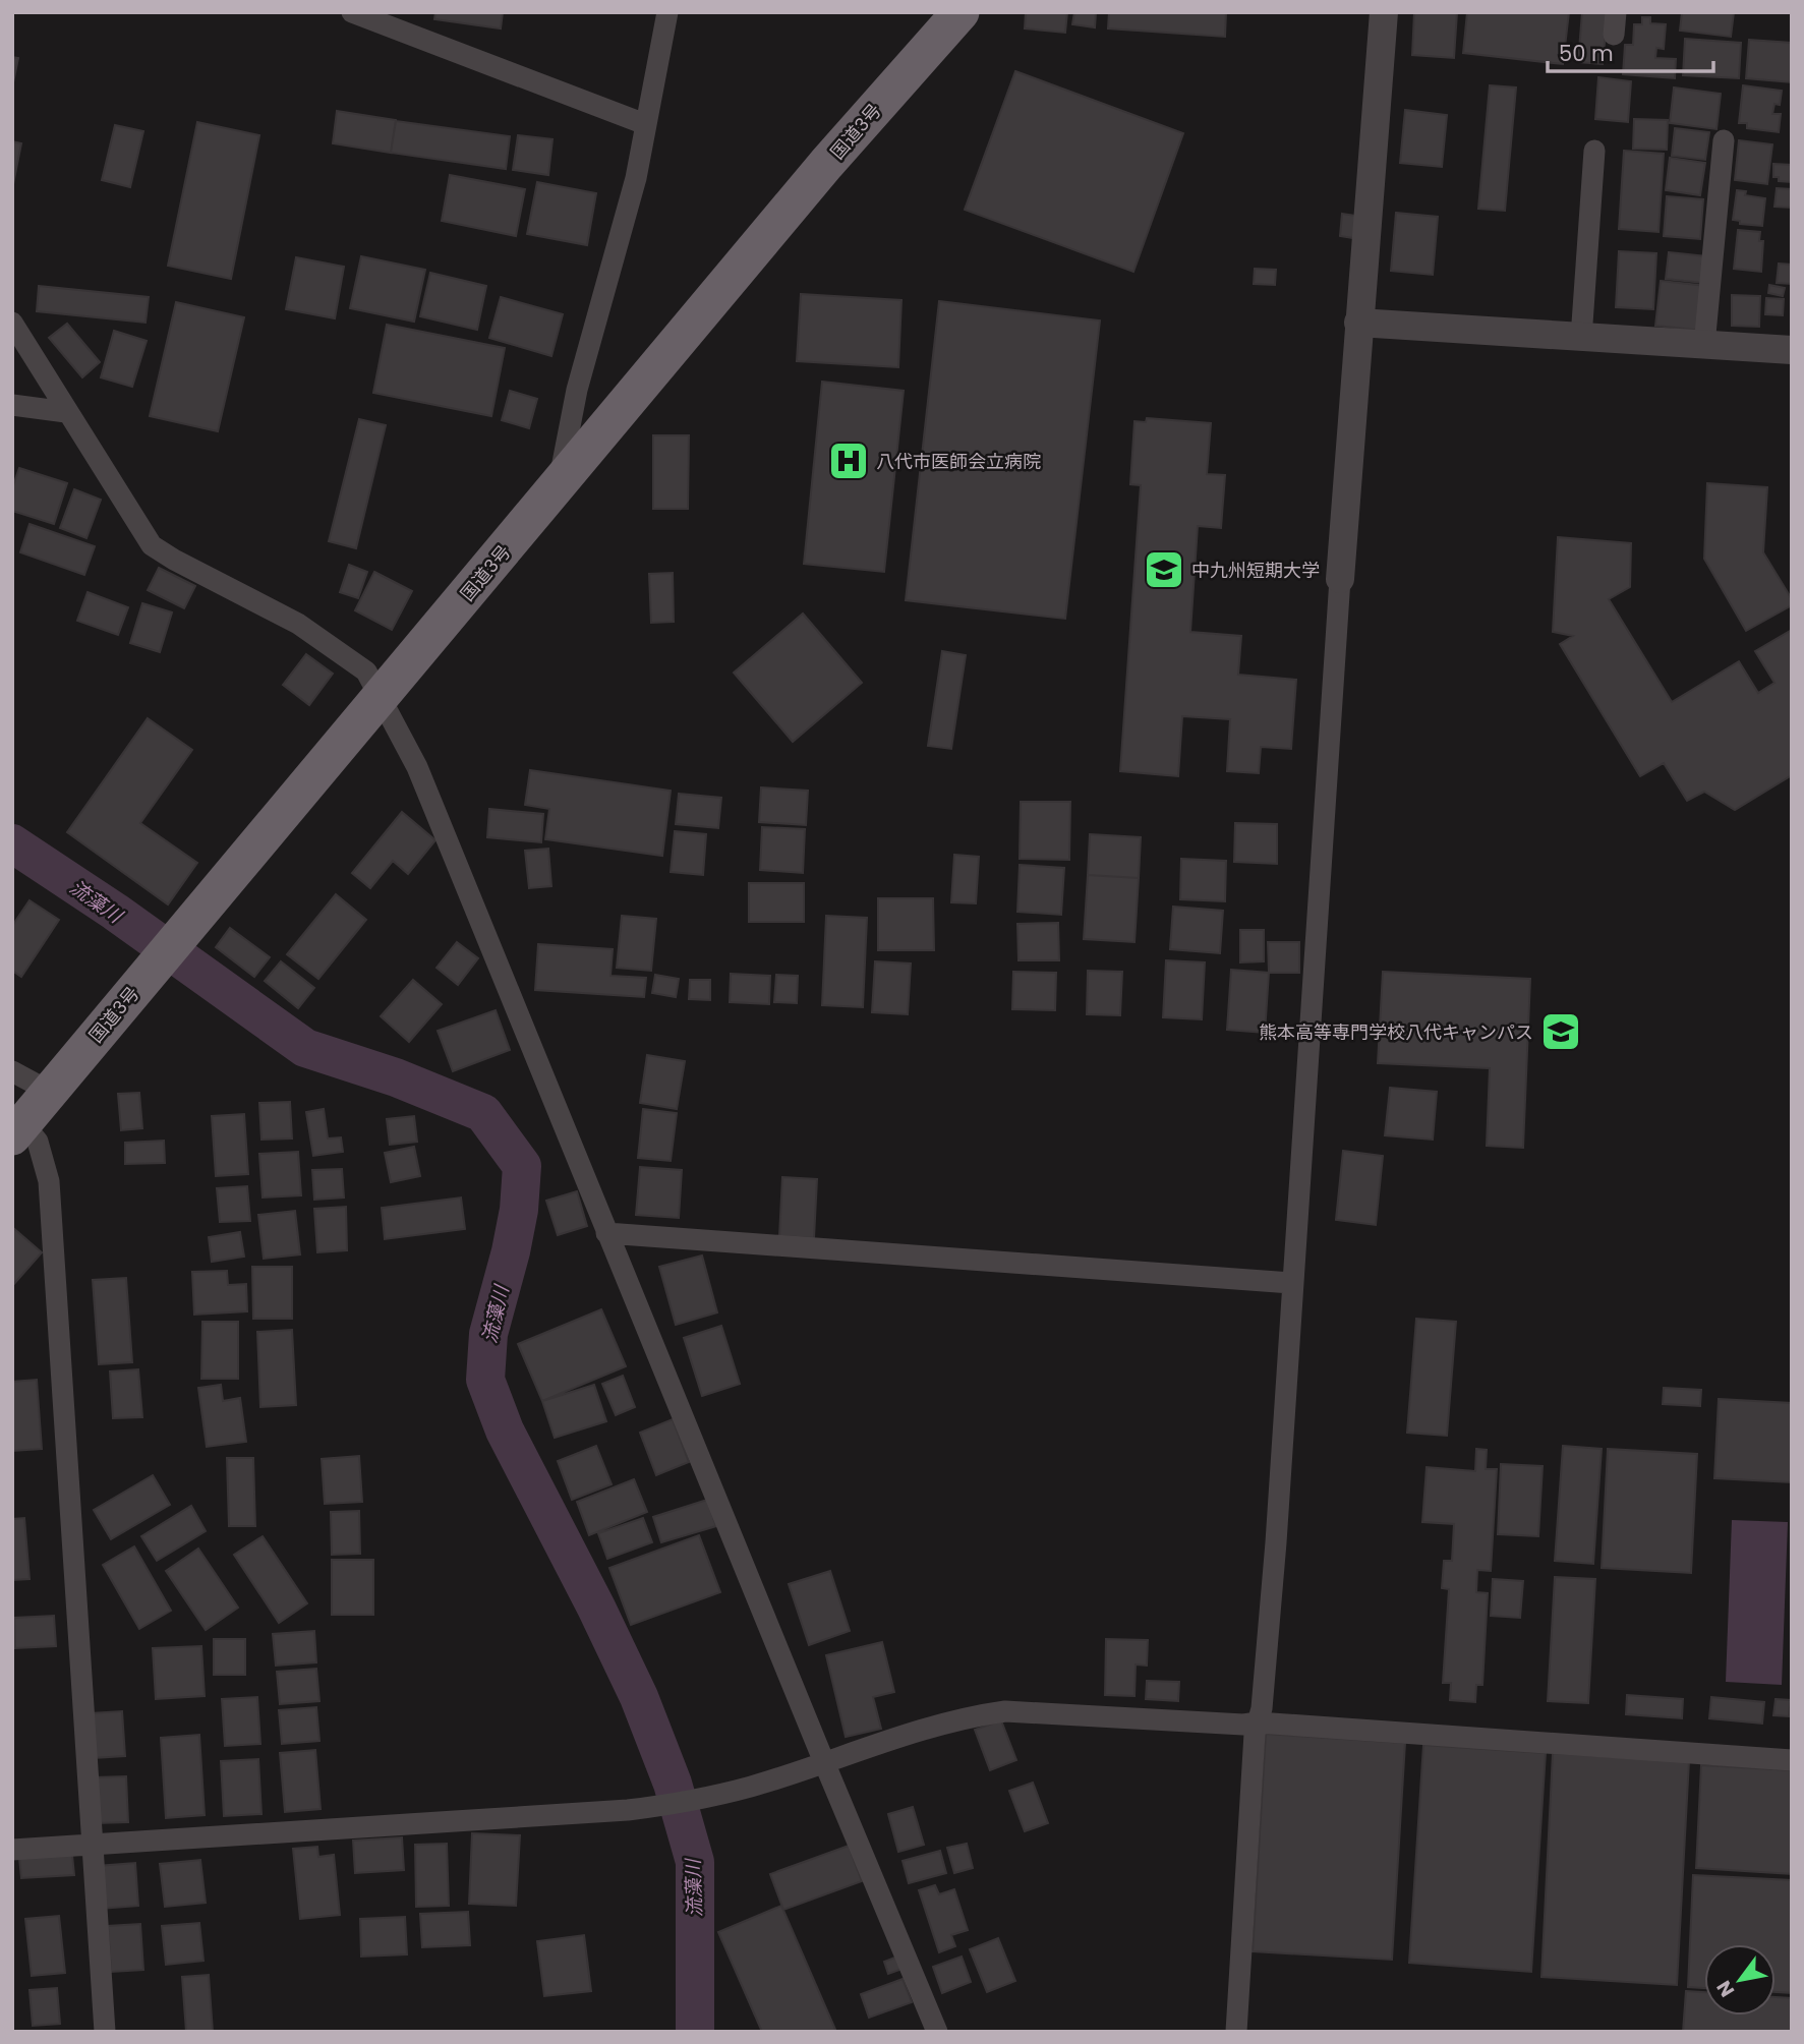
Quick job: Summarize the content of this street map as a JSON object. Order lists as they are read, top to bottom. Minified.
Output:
{"streets":{"highway":["国道3号"]},"water":["流藻川"],"places":{"hospital":["八代市医師会立病院"],"school or university":["中九州短期大学","熊本高等専門学校八代キャンパス"]},"scale_bar":"50 m","north":"bottom left"}
